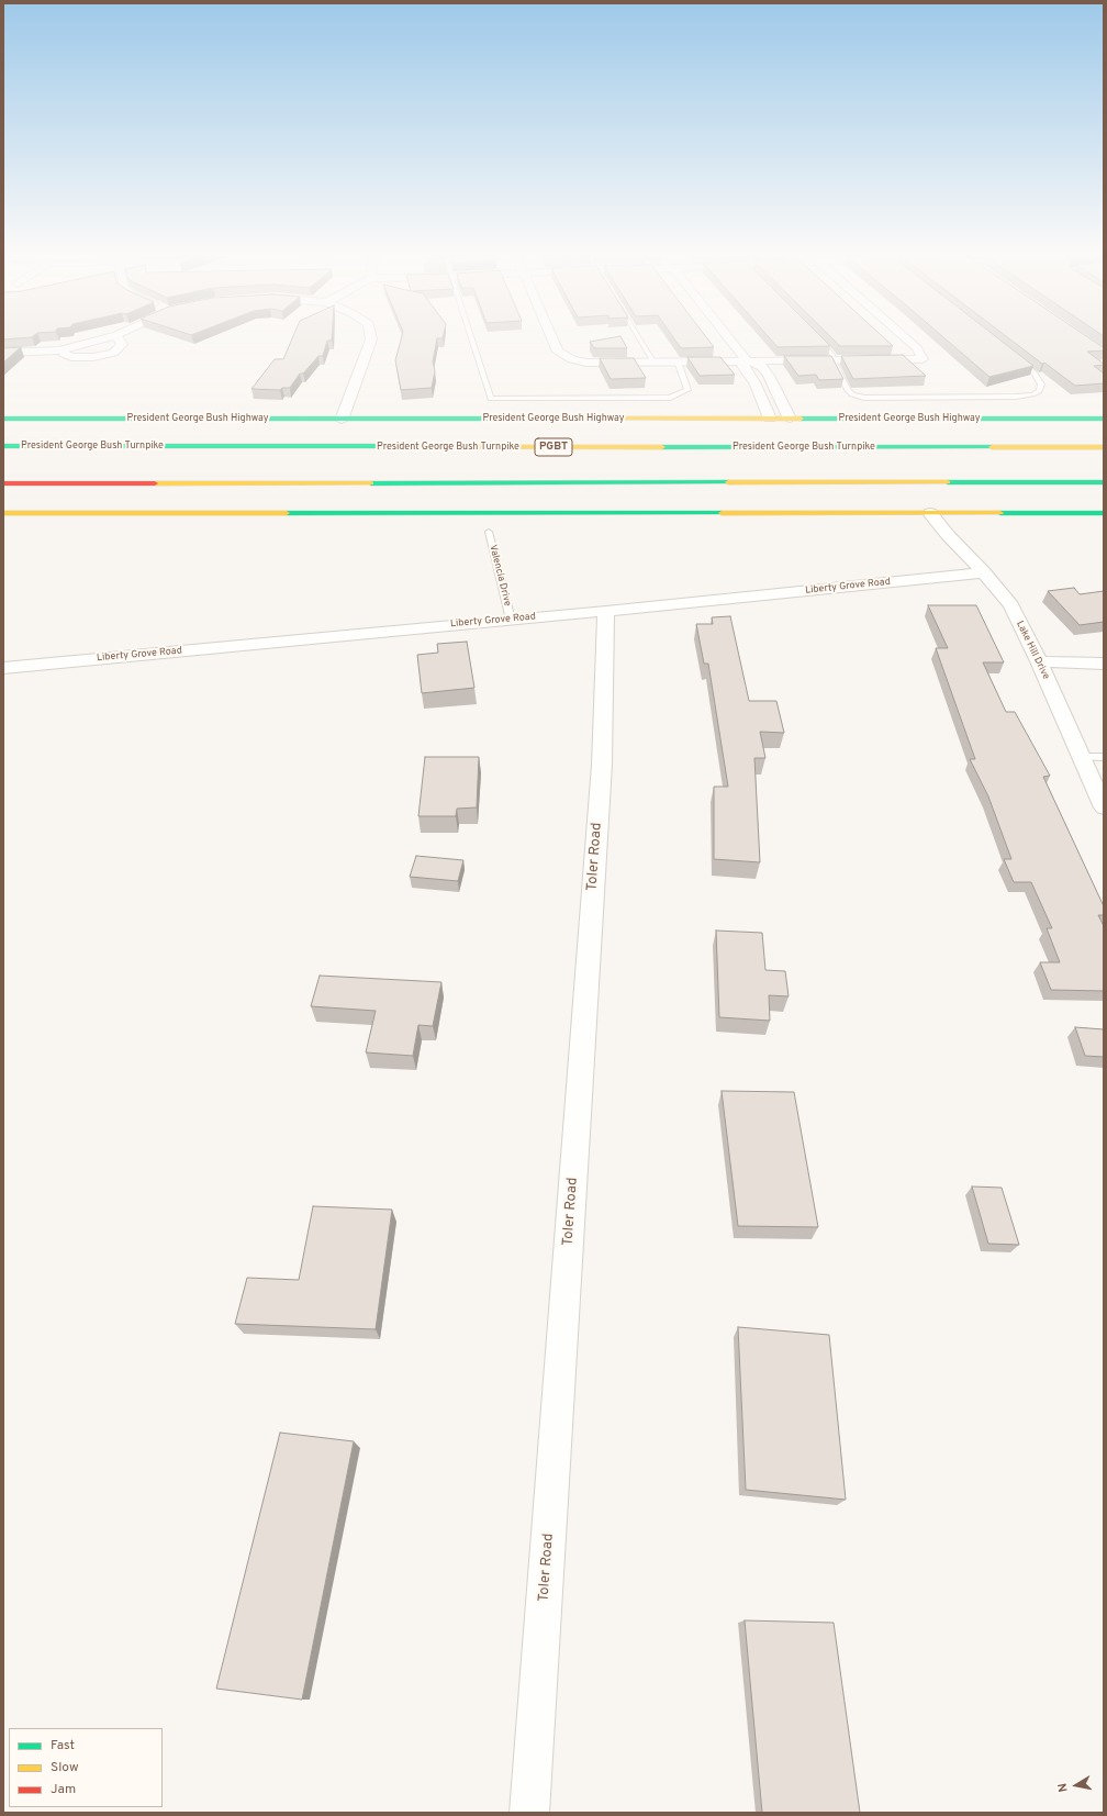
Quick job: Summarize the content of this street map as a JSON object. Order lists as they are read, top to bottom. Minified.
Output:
{"streets":{"main road":["President George Bush Highway","President George Bush Turnpike","PGBT"],"street":["Liberty Grove Road","Lake Hill Drive","Toler Road"],"lane":["Valencia Drive"]},"crossings":[["Valencia Drive","Liberty Grove Road"],["Liberty Grove Road","Lake Hill Drive"],["Liberty Grove Road","Toler Road"]],"legend":["Fast","Slow","Jam"],"north":"left"}
